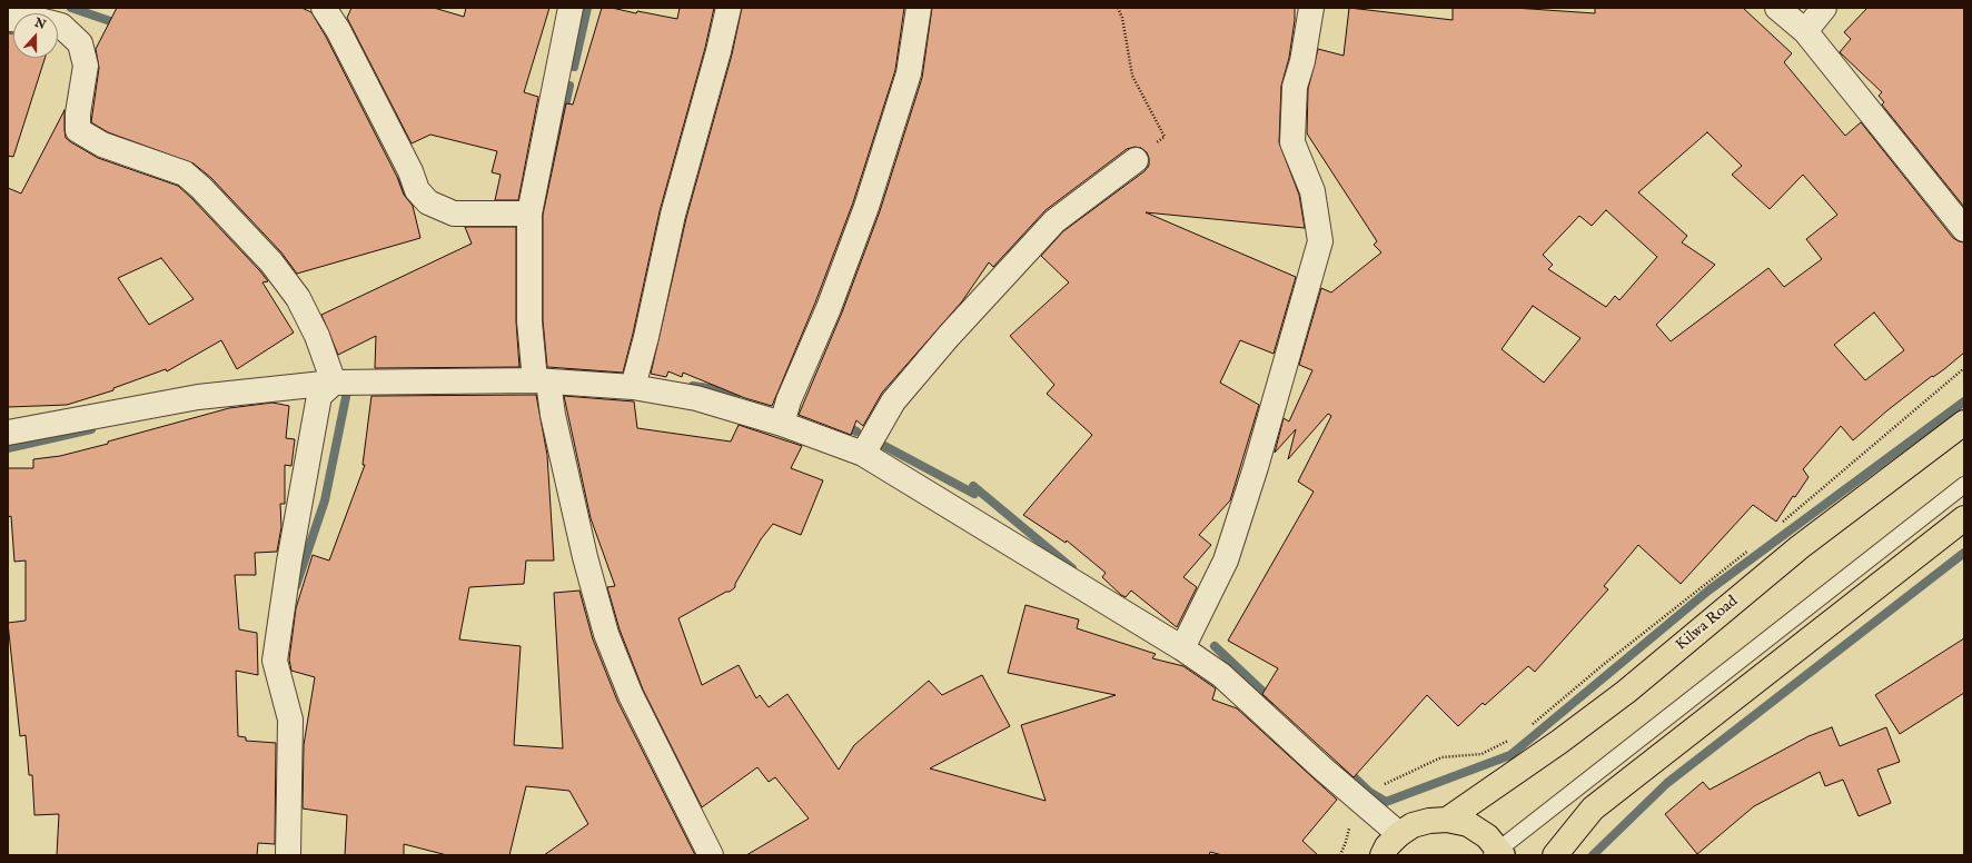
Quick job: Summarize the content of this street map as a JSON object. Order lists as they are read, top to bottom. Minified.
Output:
{"streets":{"highway":["Kilwa Road"]},"north":"top"}
